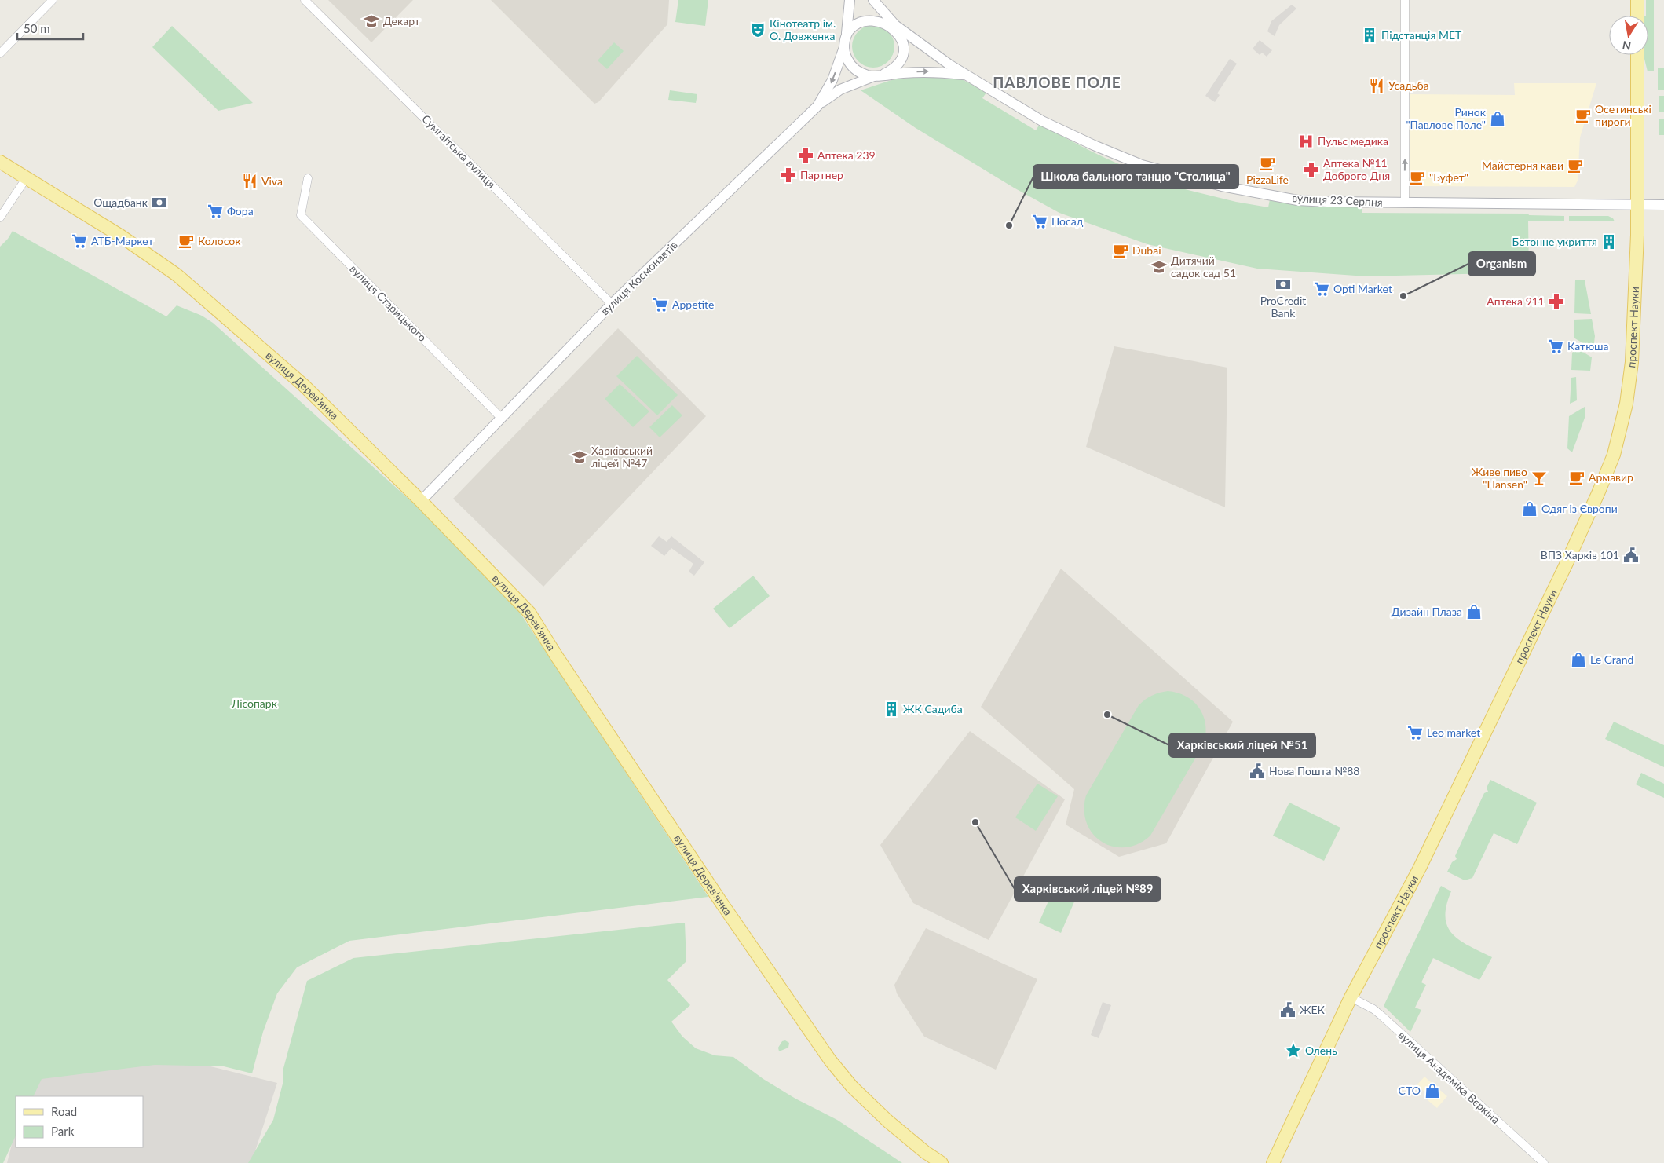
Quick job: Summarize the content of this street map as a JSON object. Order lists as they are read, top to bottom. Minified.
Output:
{"streets":{"main road":["проспект Науки","вулиця Дерев’янка"],"street":["Сумгаїтська вулиця","вулиця 23 Серпня","вулиця Космонавтів","вулиця Старицького","вулиця Академіка Вєркіна"]},"crossings":[["Сумгаїтська вулиця","вулиця Космонавтів"],["вулиця 23 Серпня","вулиця Космонавтів"],["вулиця 23 Серпня","проспект Науки"],["вулиця Космонавтів","вулиця Старицького"],["вулиця Космонавтів","вулиця Дерев’янка"],["проспект Науки","вулиця Академіка Вєркіна"]],"districts":["ПАВЛОВЕ ПОЛЕ"],"parks":["Лісопарк"],"places":{"school or university":["Декарт","Дитячий садок сад 51","Харківський ліцей №47"],"theatre":["Кінотеатр ім. О. Довженка"],"building":["Підстанція МЕТ","Бетонне укриття","ЖК Садиба"],"restaurant":["Усадьба","Viva"],"cafe":["Осетинські пироги","PizzaLife","Майстерня кави","\"Буфет\"","Колосок","Dubai","Армавир"],"shop":["Ринок \"Павлове Поле\"","Одяг із Європи","Дизайн Плаза","Le Grand","СТО"],"hospital":["Пульс медика"],"pharmacy":["Аптека 239","Аптека №11 Доброго Дня","Партнер","Аптека 911"],"bank":["Ощадбанк","ProCredit Bank"],"supermarket":["Фора","Посад","АТБ-Маркет","Opti Market","Appetite","Катюша","Leo market"],"other":["Школа бального танцю \"Столица\"","Organism","Харківський ліцей №51","Харківський ліцей №89"],"bar":["Живе пиво \"Hansen\""],"public building":["ВПЗ Харків 101","Нова Пошта №88","ЖЕК"],"place":["Олень"]},"legend":["Road","Park"],"scale_bar":"50 m","north":"bottom"}
